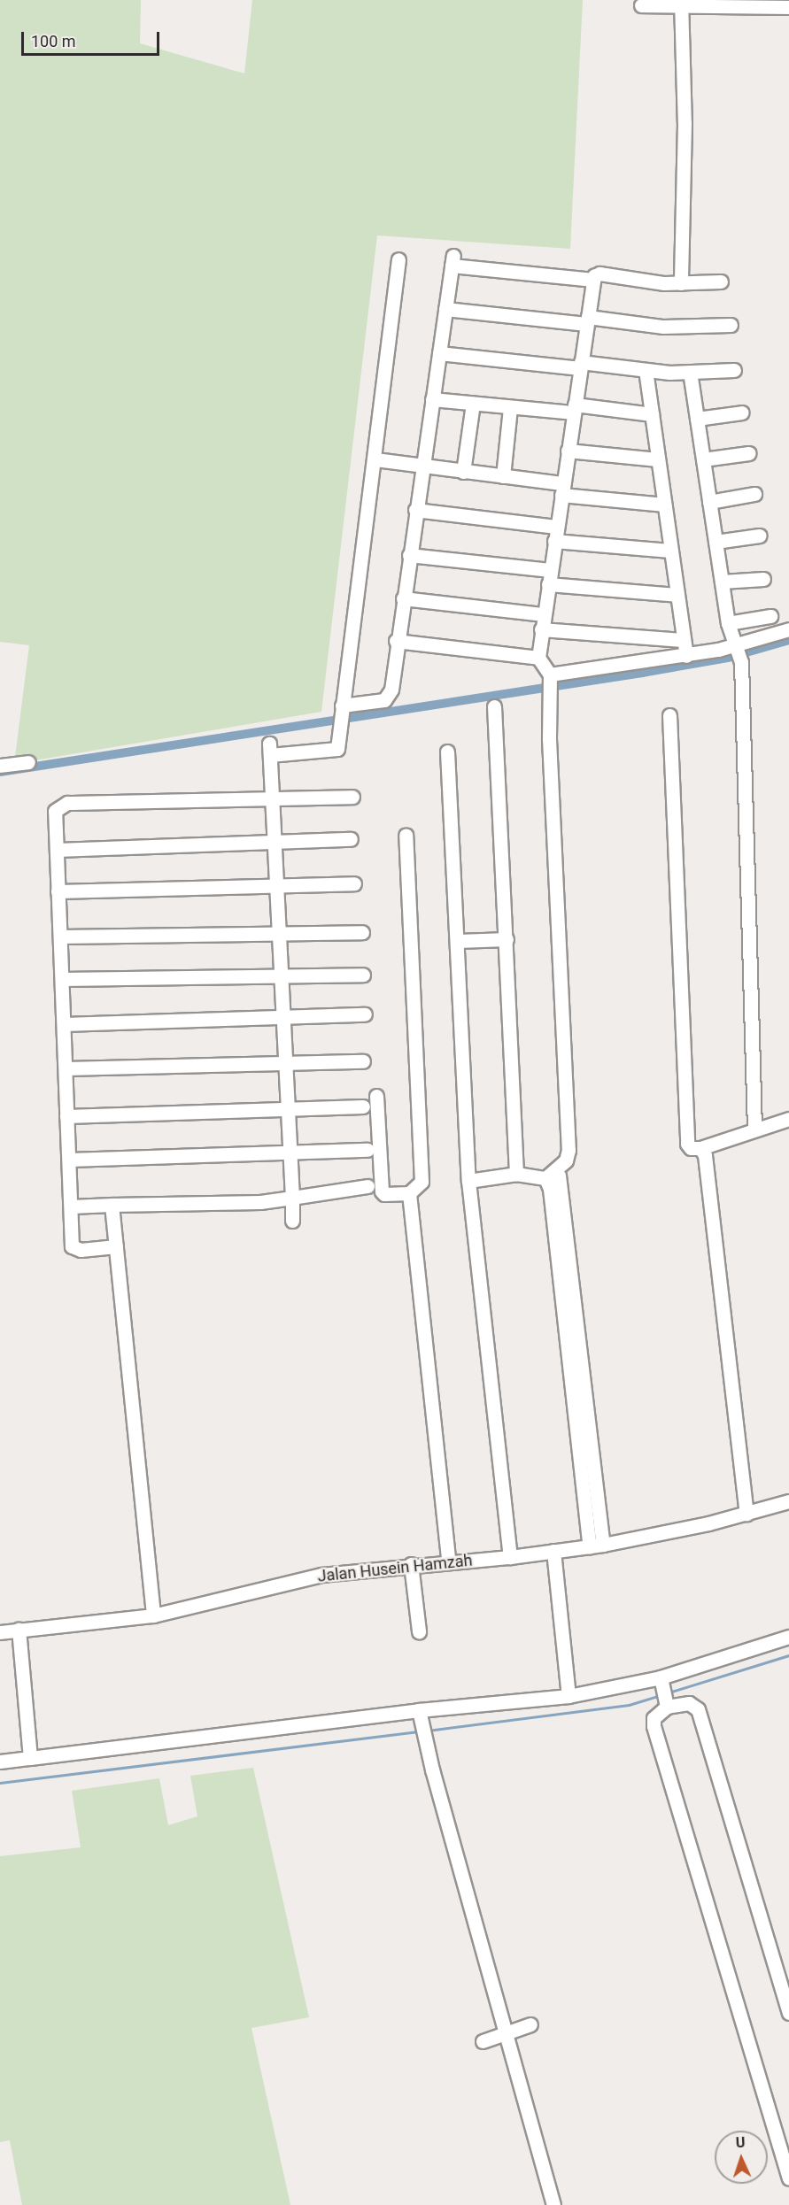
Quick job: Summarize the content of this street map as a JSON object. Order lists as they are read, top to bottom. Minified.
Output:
{"streets":{"street":["Jalan Husein Hamzah"]},"scale_bar":"100 m","north":"top"}
